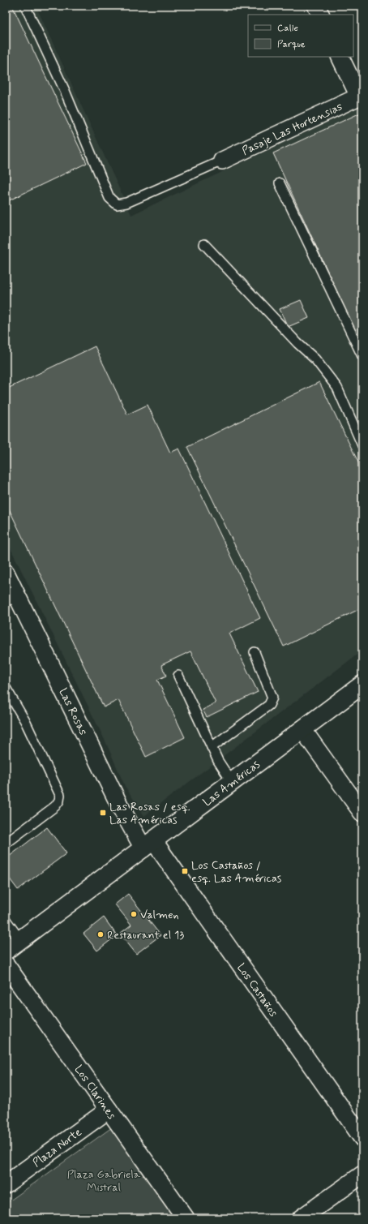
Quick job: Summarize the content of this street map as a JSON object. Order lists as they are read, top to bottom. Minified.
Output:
{"streets":{"street":["Pasaje Las Hortensias","Las Rosas","Las Américas","Los Castaños","Los Clarines","Plaza Norte"]},"crossings":[["Las Rosas","Las Américas"],["Las Rosas","Los Castaños"],["Las Américas","Los Castaños"],["Los Clarines","Plaza Norte"]],"parks":["Plaza Gabriela Mistral"],"places":{"transit":["Las Rosas / esq. Las Américas","Los Castaños / esq. Las Américas"],"other":["Valmen","Restaurant el 13"]},"legend":["Calle","Parque"]}
